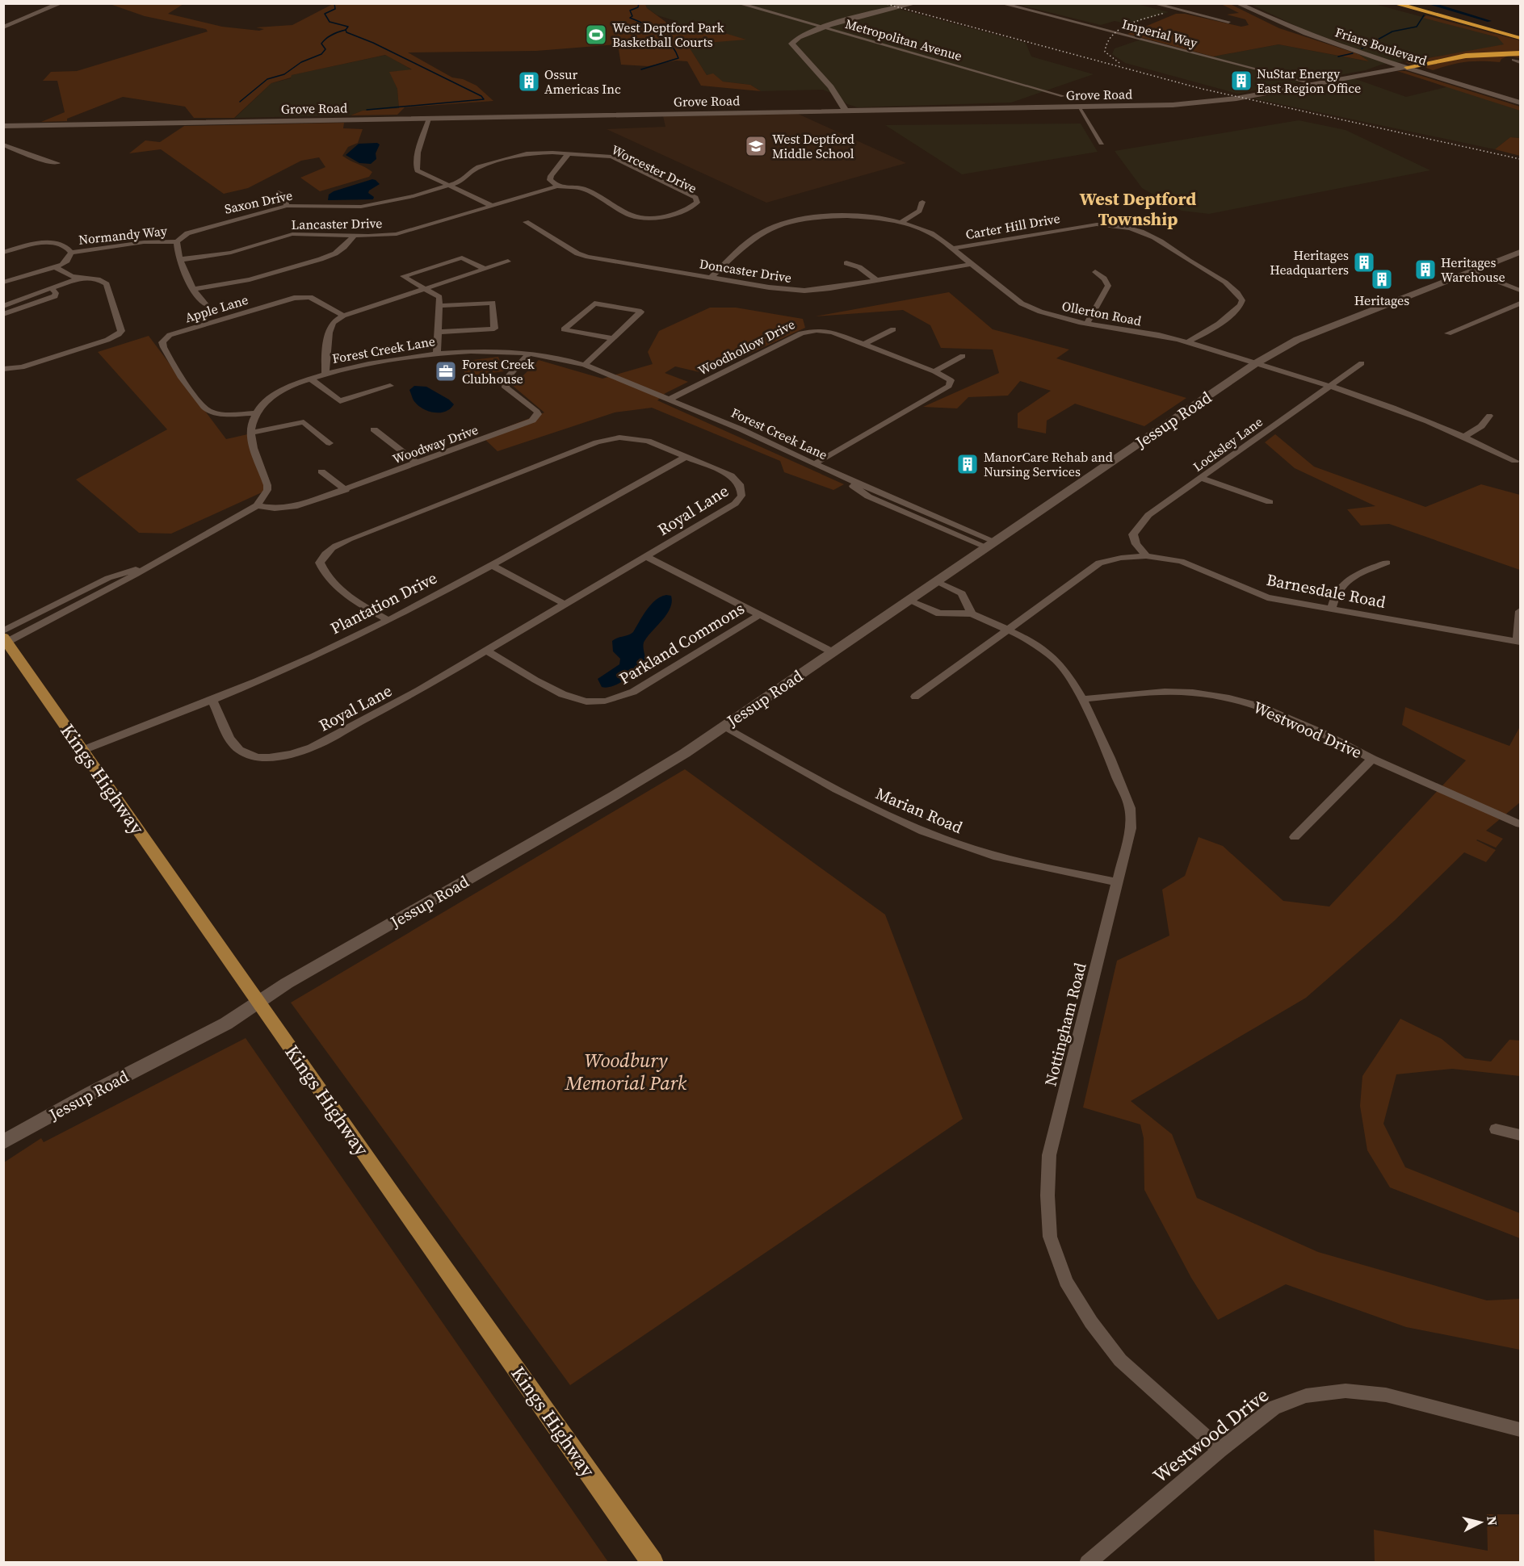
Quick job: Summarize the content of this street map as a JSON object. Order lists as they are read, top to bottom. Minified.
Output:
{"streets":{"main road":["Kings Highway"],"street":["Imperial Way","Metropolitan Avenue","Friars Boulevard","Grove Road","Worcester Drive","Saxon Drive","Lancaster Drive","Carter Hill Drive","Normandy Way","Doncaster Drive","Apple Lane","Ollerton Road","Woodhollow Drive","Forest Creek Lane","Jessup Road","Woodway Drive","Locksley Lane","Royal Lane","Barnesdale Road","Plantation Drive","Parkland Commons","Westwood Drive","Marian Road","Nottingham Road"]},"crossings":[["Imperial Way","Grove Road"],["Friars Boulevard","Grove Road"],["Worcester Drive","Saxon Drive"],["Worcester Drive","Lancaster Drive"],["Saxon Drive","Normandy Way"],["Carter Hill Drive","Ollerton Road"],["Doncaster Drive","Ollerton Road"],["Apple Lane","Forest Creek Lane"],["Ollerton Road","Jessup Road"],["Ollerton Road","Locksley Lane"],["Woodhollow Drive","Forest Creek Lane"],["Forest Creek Lane","Jessup Road"],["Forest Creek Lane","Woodway Drive"],["Jessup Road","Kings Highway"],["Jessup Road","Marian Road"],["Jessup Road","Nottingham Road"],["Locksley Lane","Barnesdale Road"],["Royal Lane","Plantation Drive"],["Royal Lane","Parkland Commons"],["Barnesdale Road","Nottingham Road"],["Plantation Drive","Kings Highway"],["Westwood Drive","Nottingham Road"],["Marian Road","Nottingham Road"]],"districts":["West Deptford Township"],"parks":["Woodbury Memorial Park"],"places":{"sports":["West Deptford Park Basketball Courts"],"building":["NuStar Energy East Region Office","Ossur Americas Inc","Heritages Headquarters","Heritages Warehouse","Heritages","ManorCare Rehab and Nursing Services"],"school or university":["West Deptford Middle School"],"office":["Forest Creek Clubhouse"]},"north":"right"}
